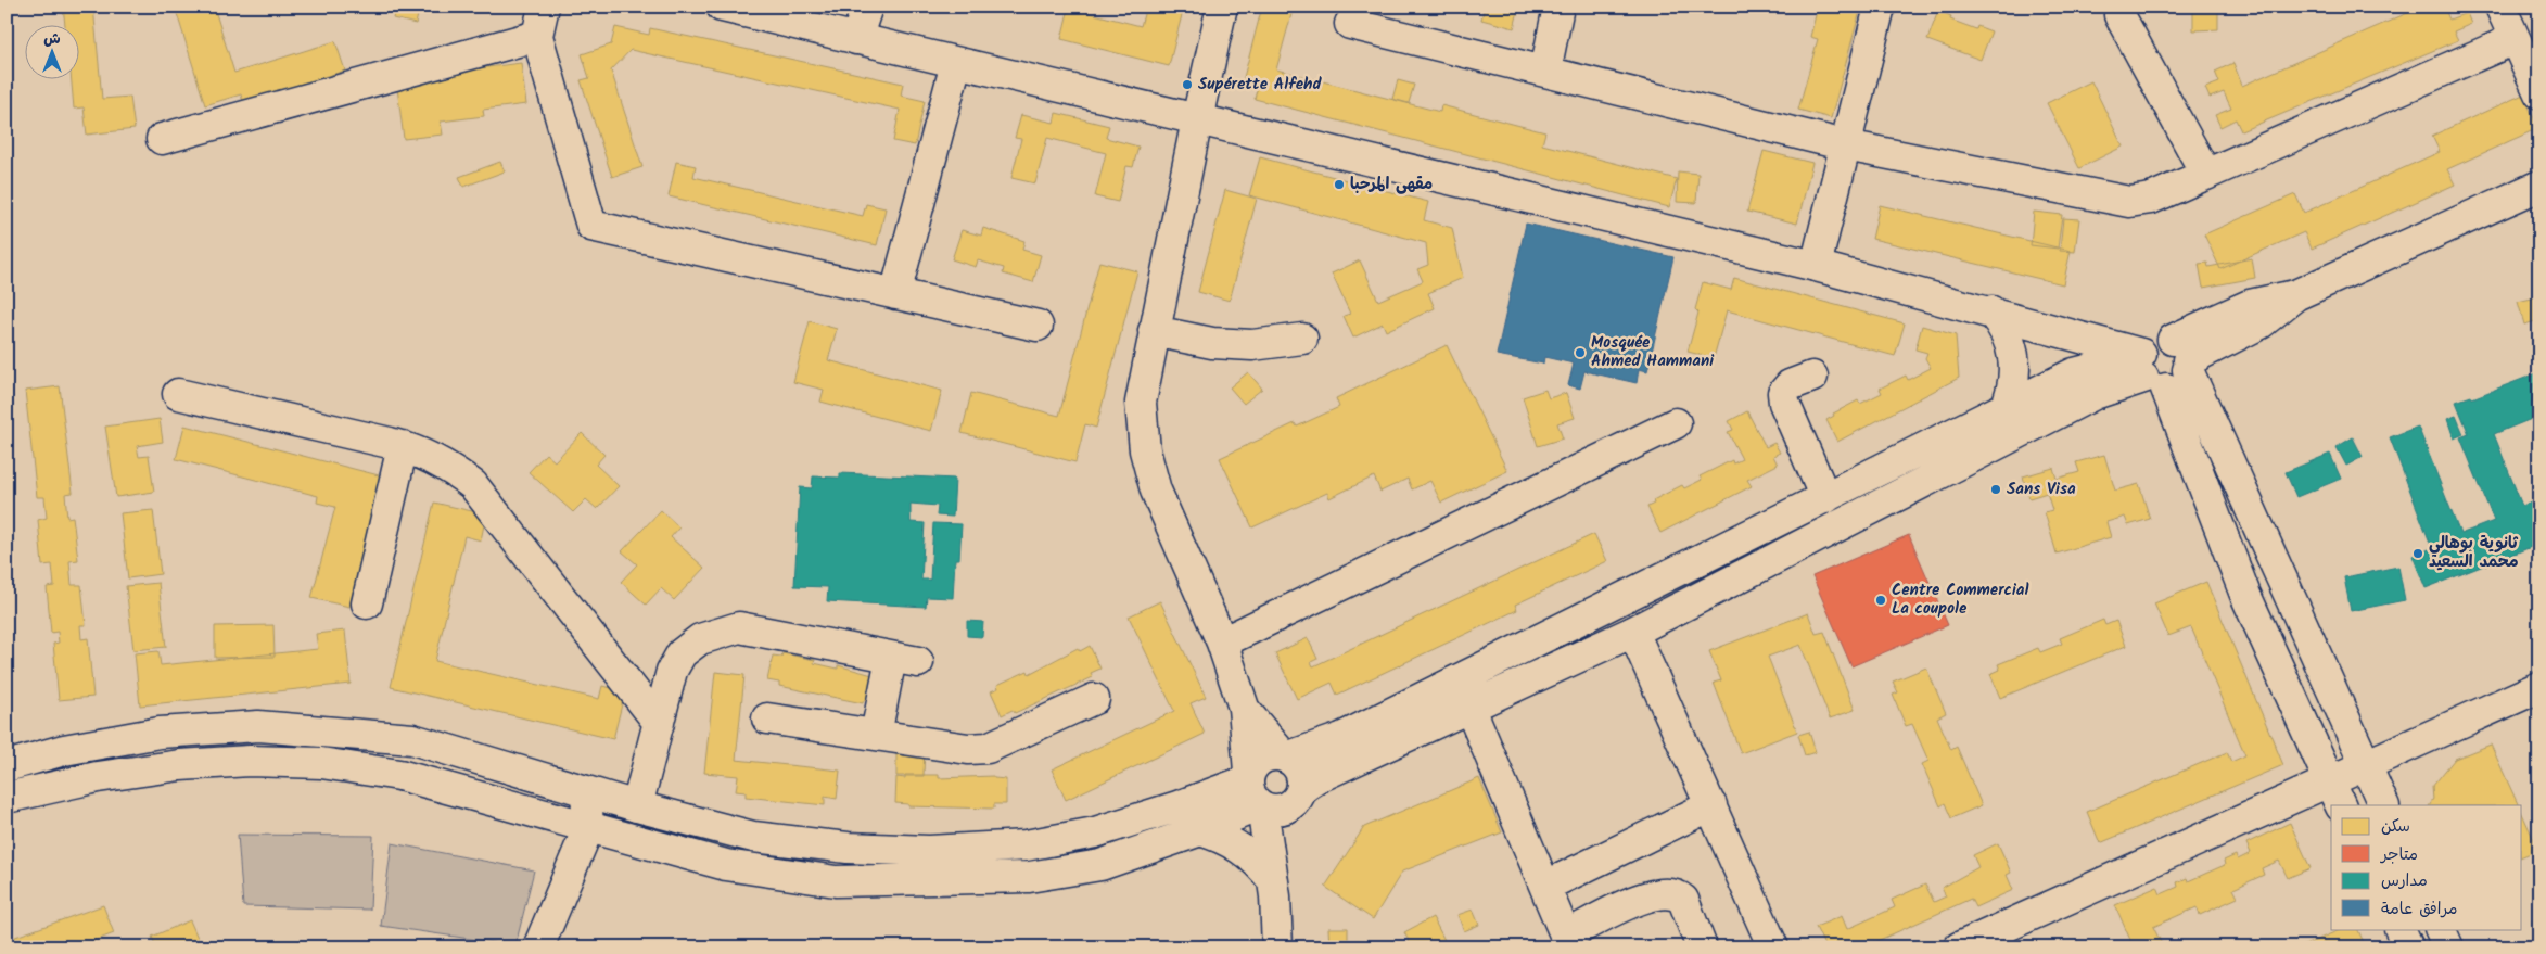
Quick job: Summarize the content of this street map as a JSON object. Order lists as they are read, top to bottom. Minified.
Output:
{"places":["Supérette Alfehd","مقهى المرحبا","Mosquée Ahmed Hammani","Sans Visa","ثانوية بوهالي محمد السعيد","Centre Commercial La coupole"],"legend":["سكن","متاجر","مدارس","مرافق عامة"],"north":"top"}
